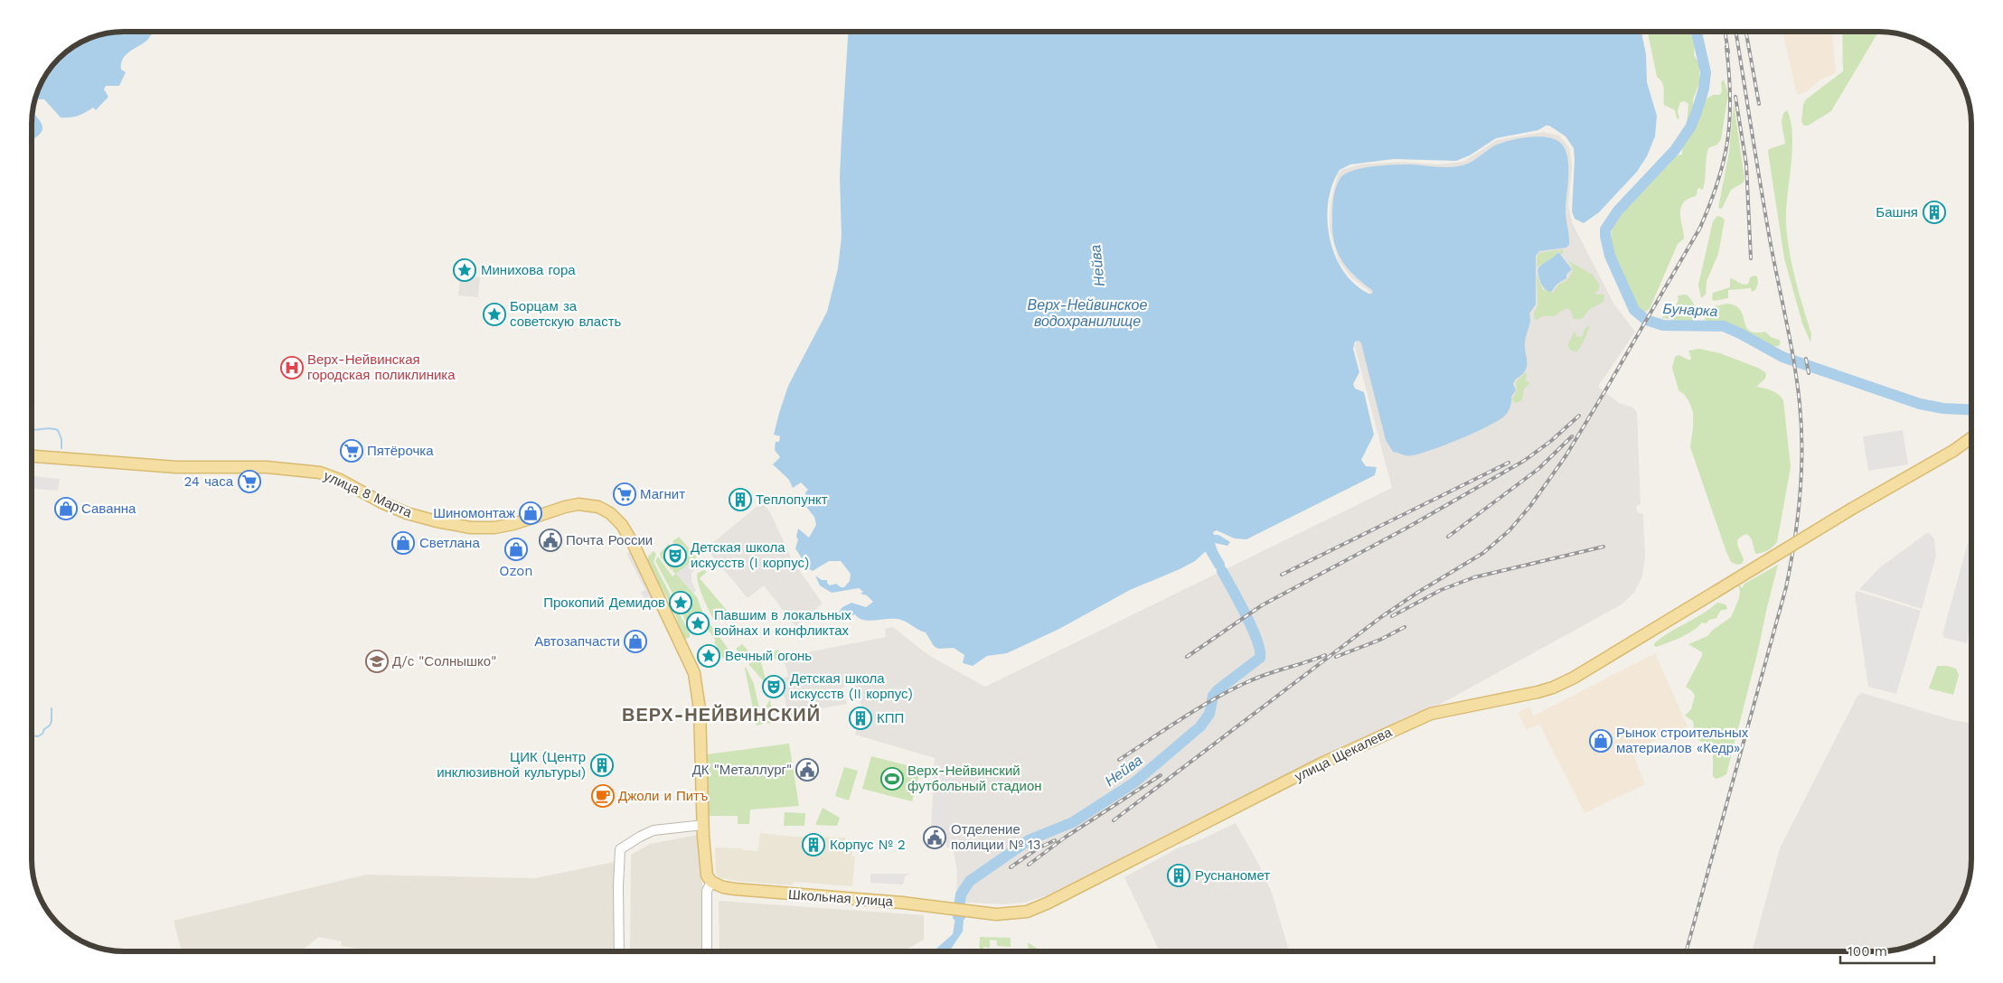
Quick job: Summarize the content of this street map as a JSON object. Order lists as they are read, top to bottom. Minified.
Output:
{"streets":{"main road":["улица 8 Марта","улица Щекалева","Школьная улица"]},"crossings":[["улица Щекалева","Школьная улица"]],"districts":["ВЕРХ-НЕЙВИНСКИЙ"],"water":["Нейва","Верх-Нейвинское водохранилище","Бунарка"],"places":{"building":["Башня","Теплопункт","КПП","ЦИК (Центр инклюзивной культуры)","Корпус № 2","Руснаномет"],"place":["Минихова гора","Борцам за советскую власть","Прокопий Демидов","Павшим в локальных войнах и конфликтах","Вечный огонь"],"hospital":["Верх-Нейвинская городская поликлиника"],"supermarket":["Пятёрочка","24 часа","Магнит"],"shop":["Саванна","Шиномонтаж","Светлана","Ozon","Автозапчасти","Рынок строительных материалов «Кедр»"],"public building":["Почта России","ДК \"Металлург\"","Отделение полиции № 13"],"theatre":["Детская школа искусств (I корпус)","Детская школа искусств (II корпус)"],"school or university":["Д/с \"Солнышко\""],"sports":["Верх-Нейвинский футбольный стадион"],"cafe":["Джоли и Питъ"]},"scale_bar":"100 m"}
